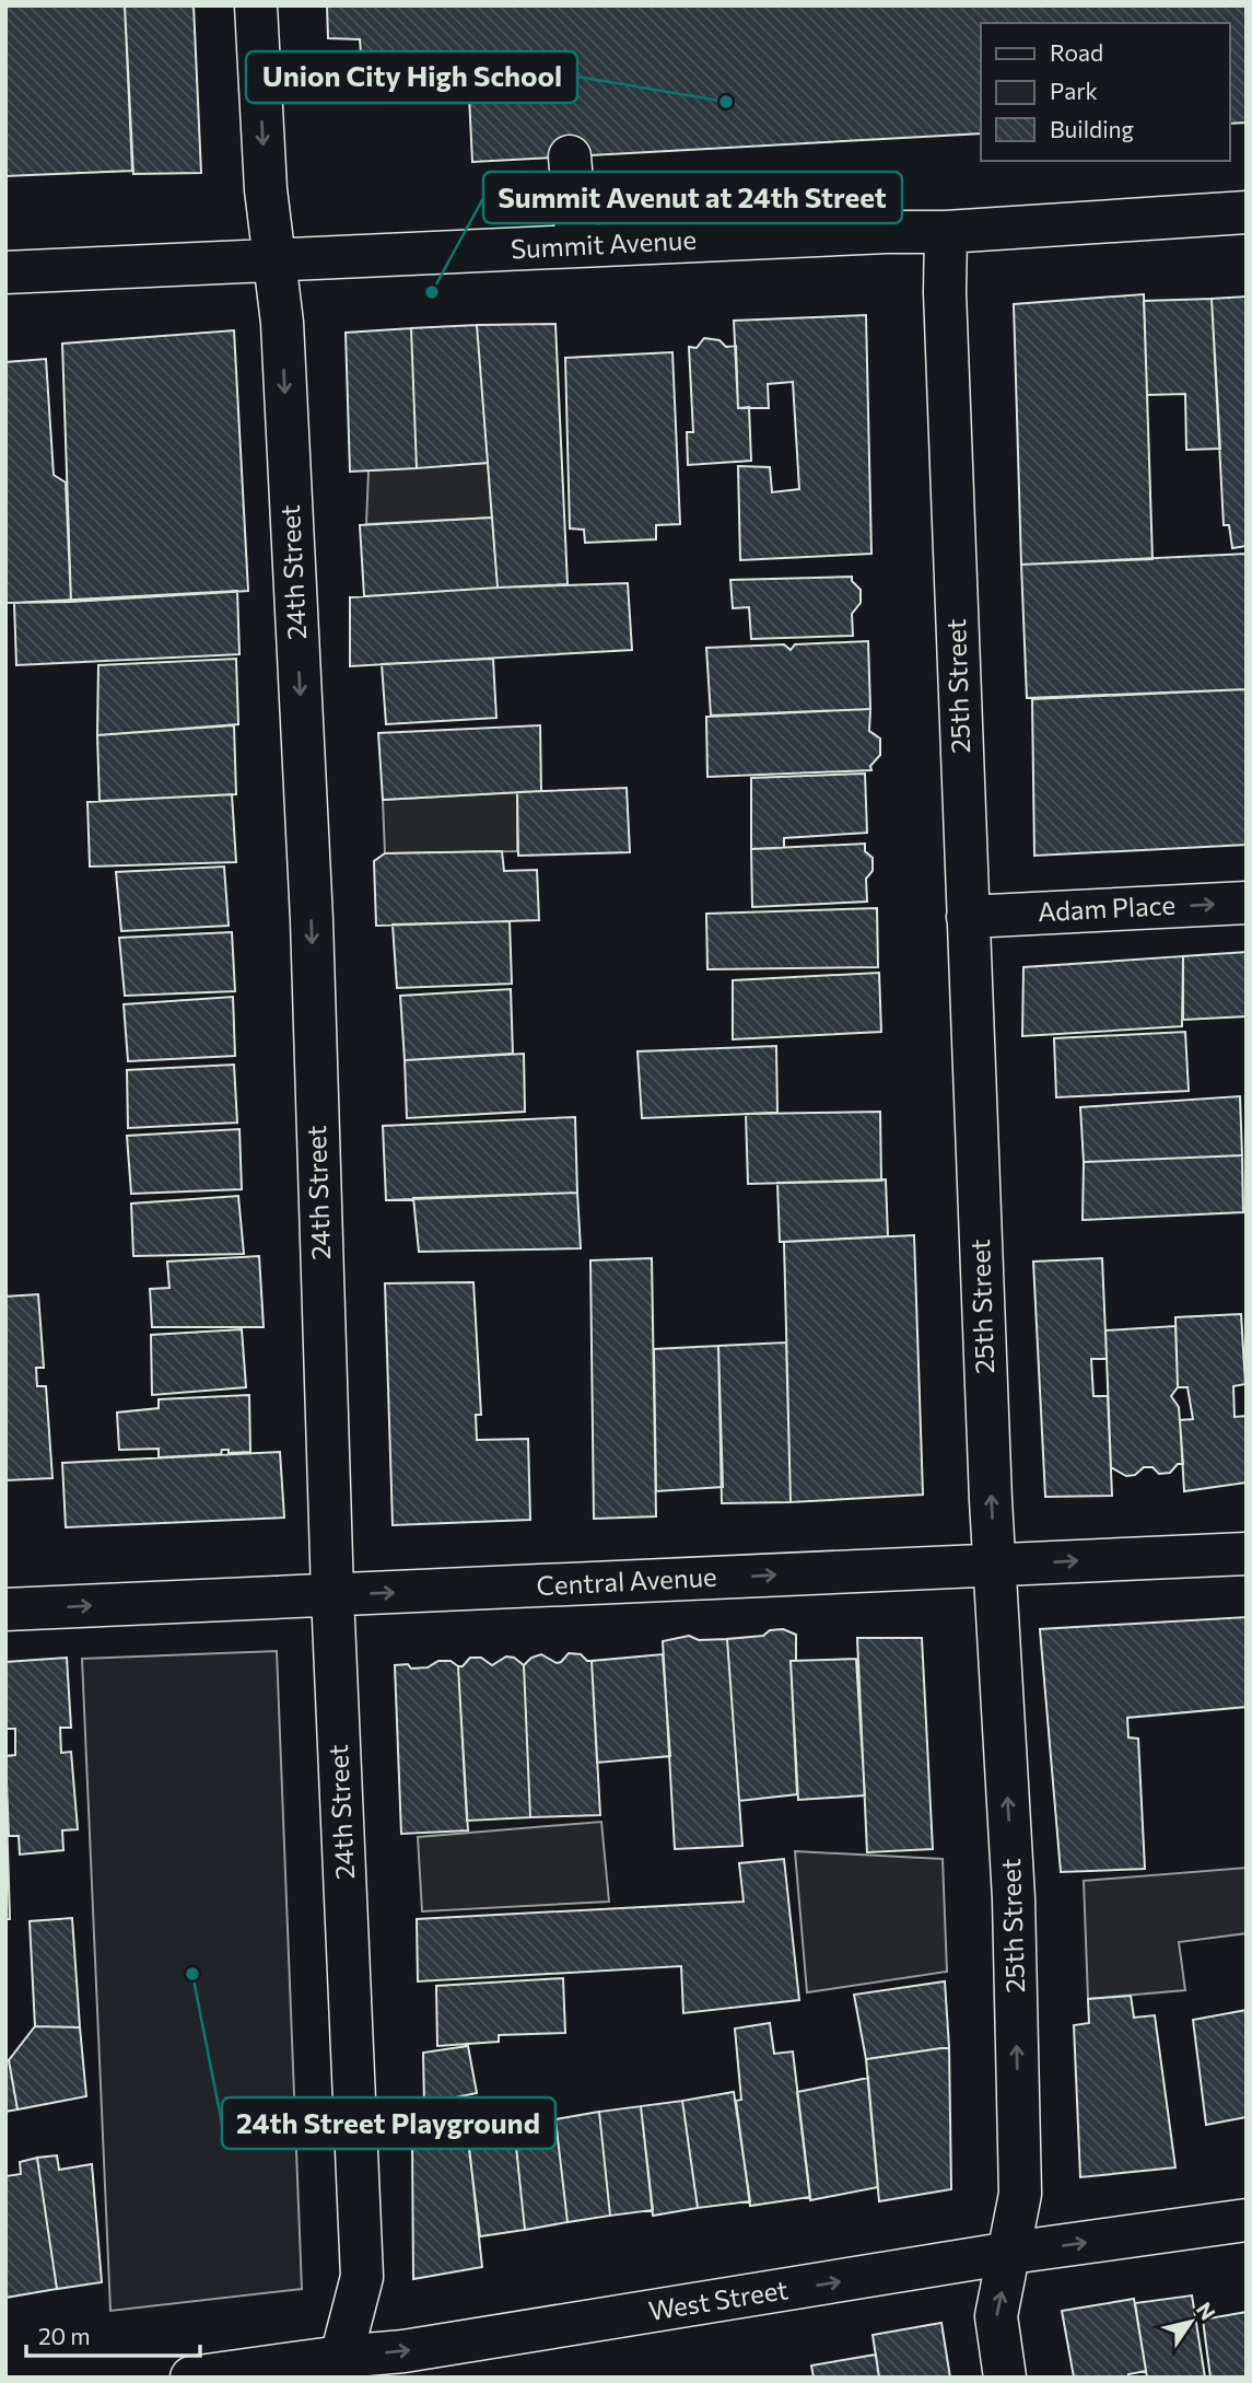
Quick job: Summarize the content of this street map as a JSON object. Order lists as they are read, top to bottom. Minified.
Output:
{"streets":{"street":["Summit Avenue","24th Street","25th Street","Adam Place","Central Avenue","West Street"]},"crossings":[["Summit Avenue","24th Street"],["Summit Avenue","25th Street"],["24th Street","Central Avenue"],["24th Street","West Street"],["25th Street","Adam Place"],["25th Street","Central Avenue"],["25th Street","West Street"]],"one_way":["24th Street","25th Street","Adam Place","Central Avenue","West Street"],"places":["Union City High School","Summit Avenut at 24th Street","24th Street Playground"],"legend":["Road","Park","Building"],"scale_bar":"20 m","north":"top right"}
